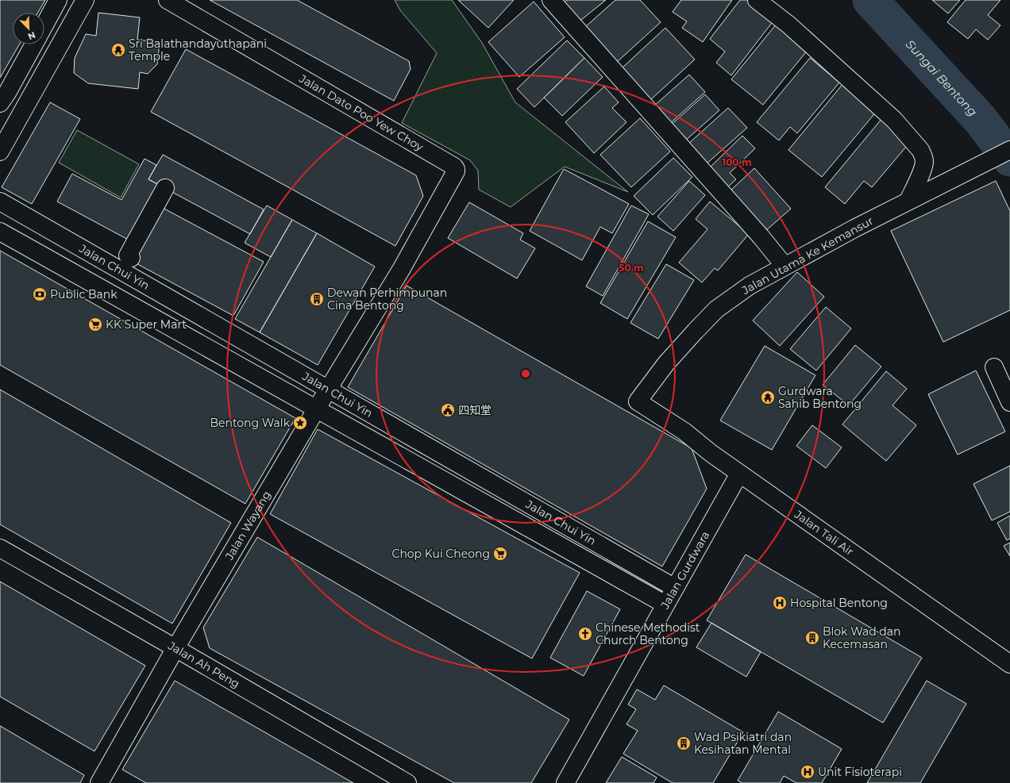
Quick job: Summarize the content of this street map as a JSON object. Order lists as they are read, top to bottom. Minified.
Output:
{"streets":{"street":["Jalan Dato Poo Yew Choy","Jalan Utama Ke Kemansur","Jalan Chui Yin","Jalan Wayang","Jalan Tali Air","Jalan Gurdwara","Jalan Ah Peng"]},"crossings":[["Jalan Dato Poo Yew Choy","Jalan Wayang"],["Jalan Utama Ke Kemansur","Jalan Tali Air"],["Jalan Chui Yin","Jalan Wayang"],["Jalan Chui Yin","Jalan Gurdwara"],["Jalan Wayang","Jalan Ah Peng"],["Jalan Tali Air","Jalan Gurdwara"]],"water":["Sungai Bentong"],"places":{"temple":["Sri Balathandayuthapani Temple","Gurdwara Sahib Bentong"],"bank":["Public Bank"],"building":["Dewan Perhimpunan Cina Bentong","Blok Wad dan Kecemasan","Wad Psikiatri dan Kesihatan Mental"],"supermarket":["KK Super Mart","Chop Kui Cheong"],"public building":["四知堂"],"place":["Bentong Walk"],"hospital":["Hospital Bentong","Unit Fisioterapi"],"church":["Chinese Methodist Church Bentong"]},"north":"bottom right","rings":["100 m","50 m"]}
